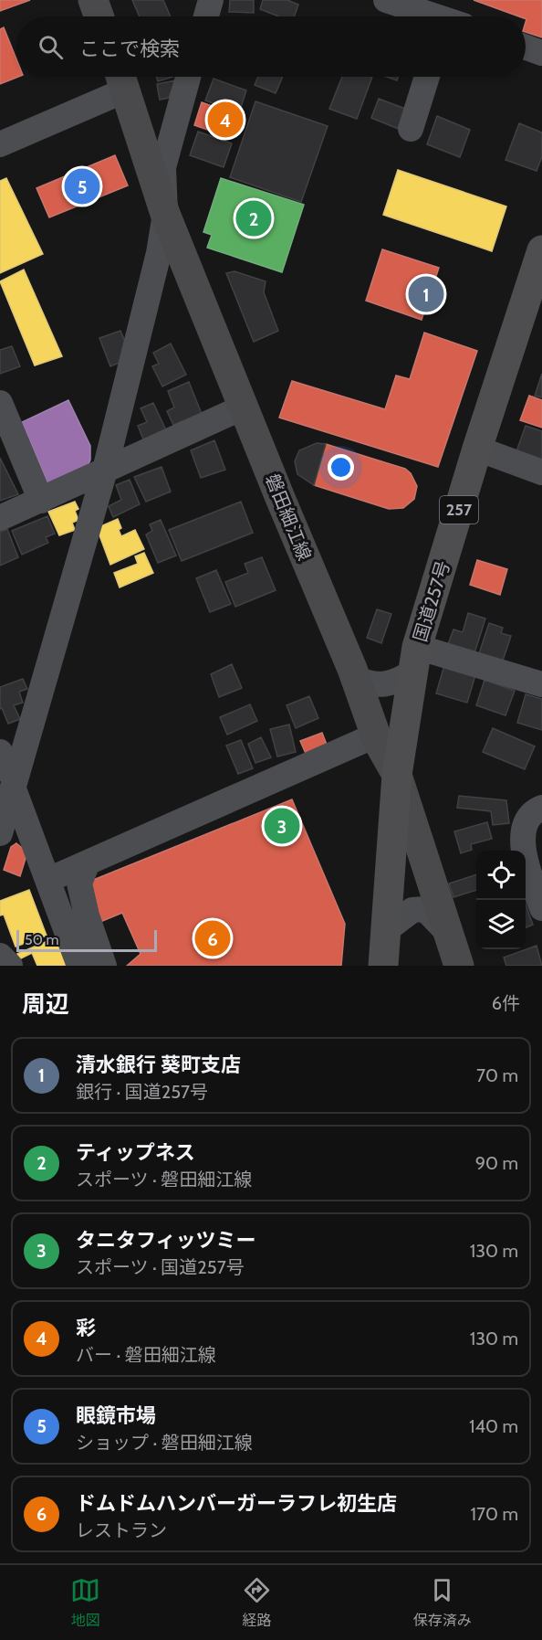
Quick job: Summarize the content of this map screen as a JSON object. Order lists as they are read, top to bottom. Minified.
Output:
{"streets":{"highway":["257","国道257号"],"main road":["磐田細江線"]},"crossings":[["磐田細江線","国道257号"]],"scale_bar":"50 m","page":{"search":"ここで検索","pins":["4","5","2","1","3","6"],"scale":"50 m","heading":["周辺","6件"],"list":[{"mark":"1","name":"清水銀行 葵町支店","note":"銀行 · 国道257号","value":"70 m"},{"mark":"2","name":"ティップネス","note":"スポーツ · 磐田細江線","value":"90 m"},{"mark":"3","name":"タニタフィッツミー","note":"スポーツ · 国道257号","value":"130 m"},{"mark":"4","name":"彩","note":"バー · 磐田細江線","value":"130 m"},{"mark":"5","name":"眼鏡市場","note":"ショップ · 磐田細江線","value":"140 m"},{"mark":"6","name":"ドムドムハンバーガーラフレ初生店","note":"レストラン","value":"170 m"}],"nav":["地図","経路","保存済み"]}}
